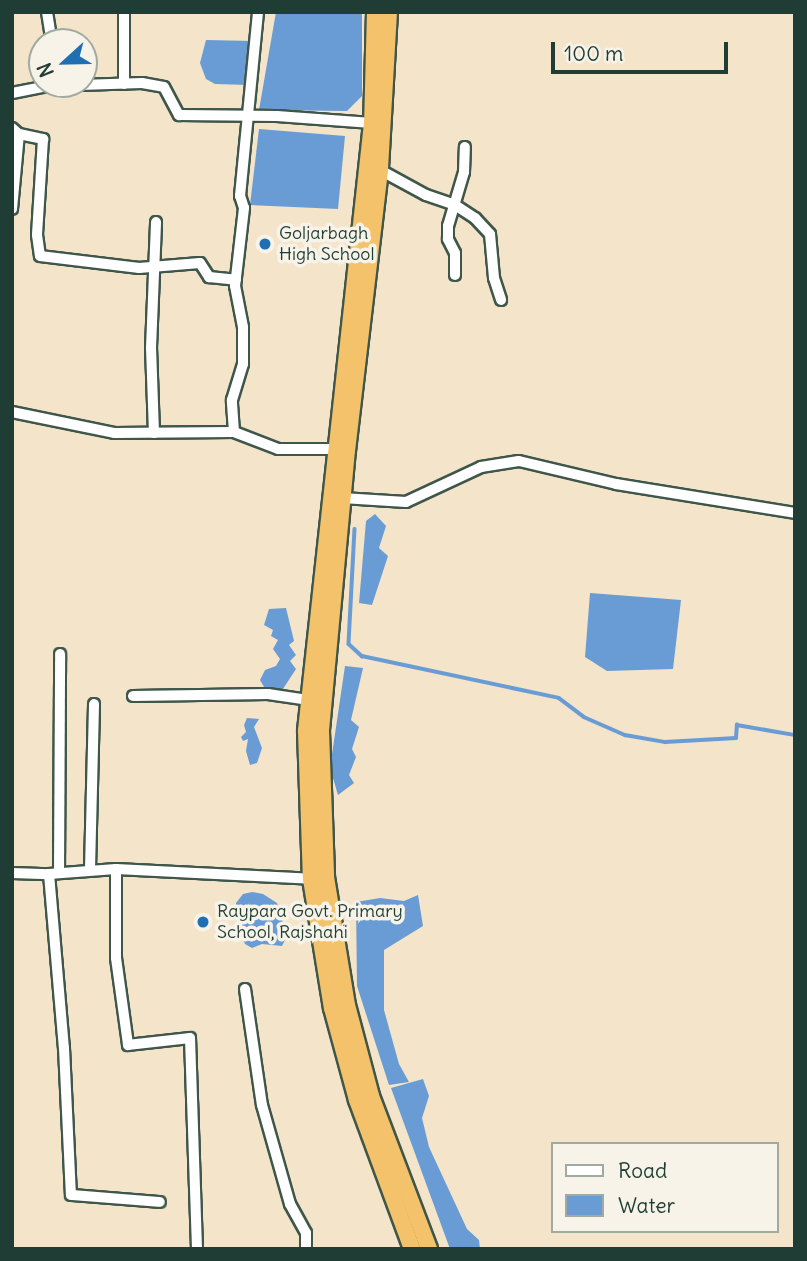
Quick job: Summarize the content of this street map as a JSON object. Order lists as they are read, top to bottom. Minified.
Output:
{"places":["Goljarbagh High School","Raypara Govt. Primary School, Rajshahi"],"legend":["Road","Water"],"scale_bar":"100 m","north":"left"}
